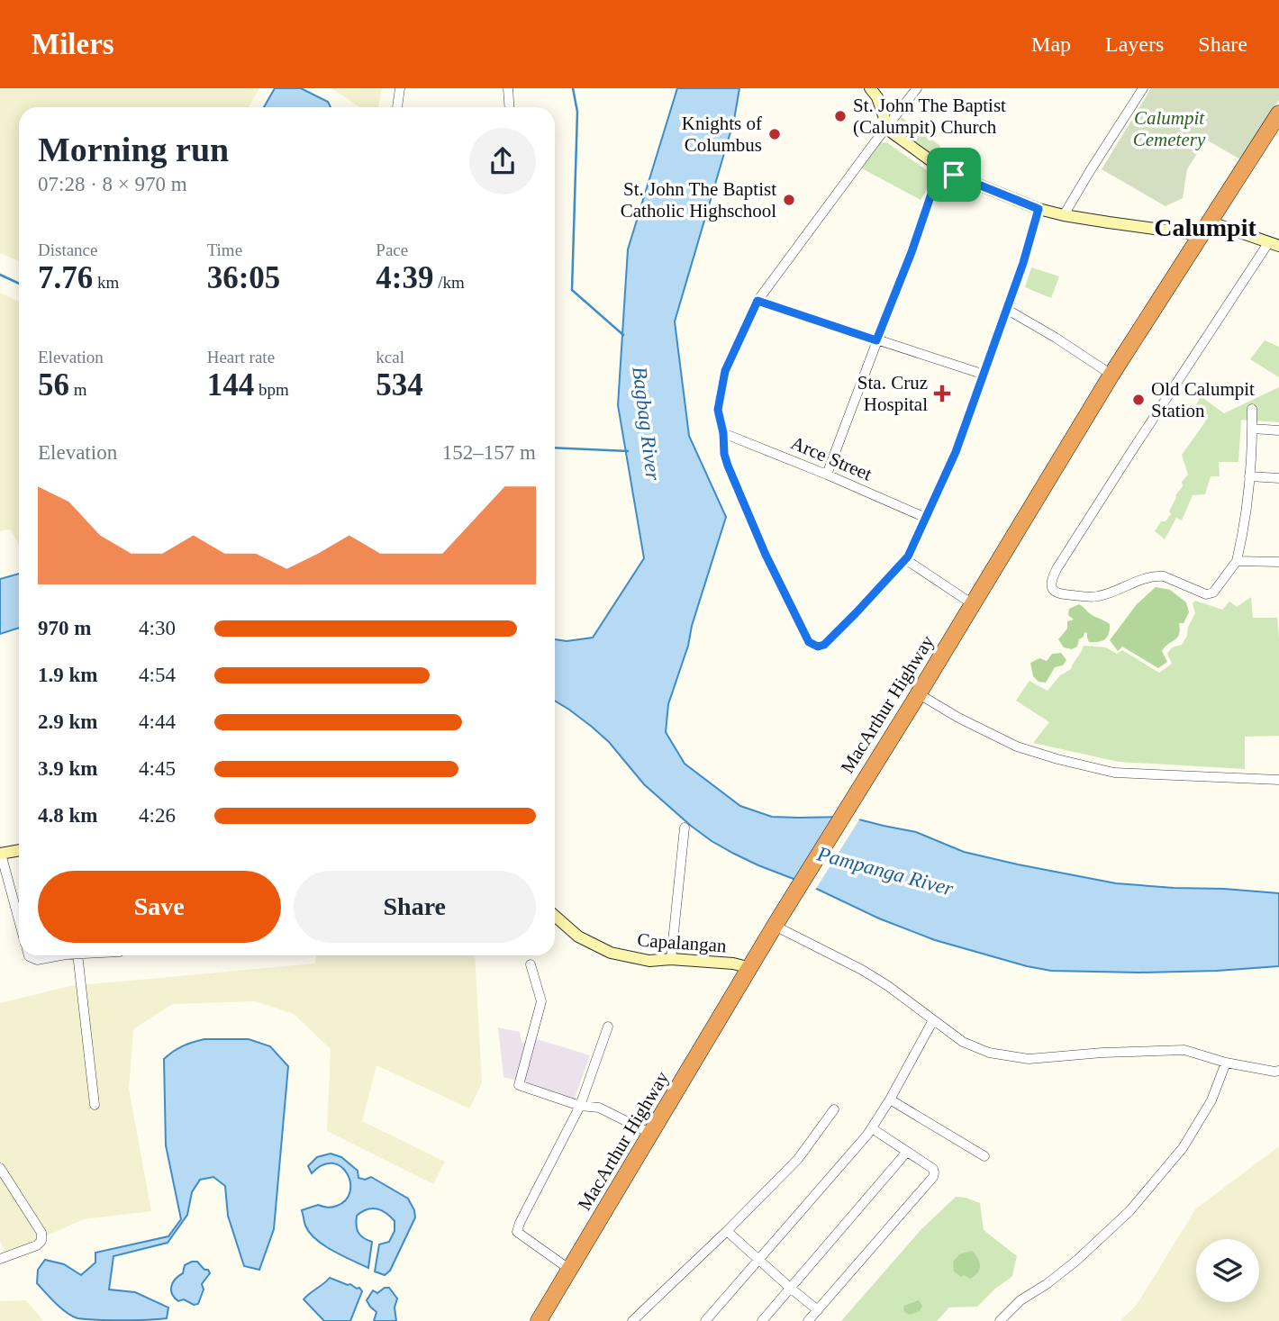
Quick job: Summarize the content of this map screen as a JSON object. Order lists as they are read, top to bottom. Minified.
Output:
{"streets":{"highway":["MacArthur Highway"],"street":["Arce Street","Capalangan"]},"crossings":[["MacArthur Highway","Capalangan"]],"districts":["Calumpit"],"water":["Bagbag River","Pampanga River"],"parks":["Calumpit Cemetery"],"places":{"other":["St. John The Baptist (Calumpit) Church","Knights of Columbus","St. John The Baptist Catholic Highschool","Old Calumpit Station"],"health":["Sta. Cruz Hospital"]},"page":{"header":"Milers","nav":["Map","Layers","Share"],"heading":["Morning run","07:28 · 8 × 970 m"],"stats":[["Distance","7.76 km"],["Time","36:05"],["Pace","4:39 /km"],["Elevation","56 m"],["Heart rate","144 bpm"],["kcal","534"]],"chart":["Elevation","152–157 m"],"list":[{"name":"970 m","note":"4:30"},{"name":"1.9 km","note":"4:54"},{"name":"2.9 km","note":"4:44"},{"name":"3.9 km","note":"4:45"},{"name":"4.8 km","note":"4:26"}],"buttons":["Save","Share"]}}
